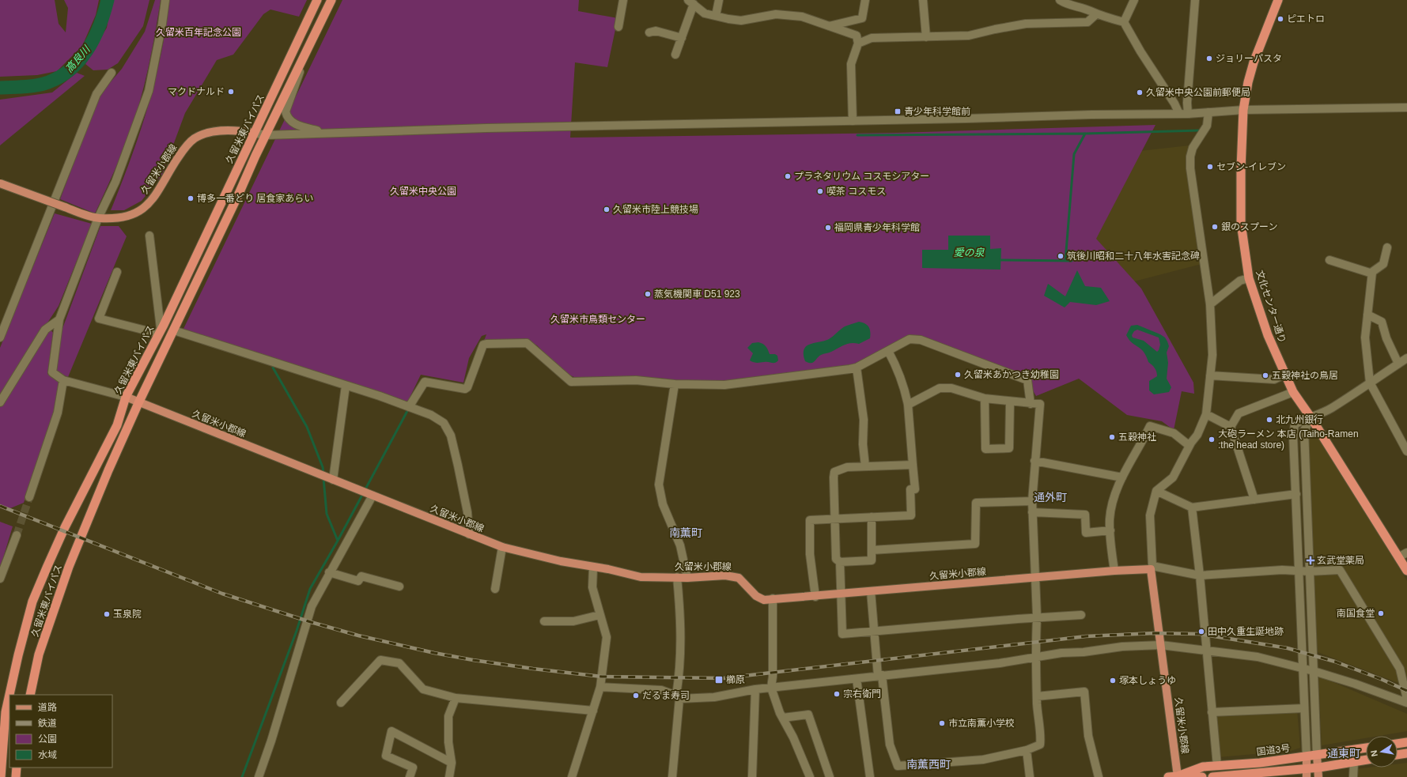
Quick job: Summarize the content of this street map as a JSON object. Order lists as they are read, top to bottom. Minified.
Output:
{"streets":{"highway":["久留米東バイパス","文化センター通り","国道3号"],"main road":["久留米小郡線"]},"crossings":[["久留米東バイパス","久留米小郡線"],["久留米小郡線","国道3号"]],"districts":["通外町","南薫町","通東町","南薫西町"],"water":["高良川","愛の泉"],"parks":["久留米百年記念公園","久留米中央公園","久留米市鳥類センター"],"places":{"other":["ピエトロ","ジョリーパスタ","マクドナルド","久留米中央公園前郵便局","セブン-イレブン","プラネタリウム コスモシアター","喫茶 コスモス","博多一番どり 居食家あらい","久留米市陸上競技場","銀のスプーン","福岡県青少年科学館","筑後川昭和二十八年水害記念碑","蒸気機関車 D51 923","久留米あかつき幼稚園","五穀神社の鳥居","北九州銀行","五穀神社","大砲ラーメン 本店 (Taiho-Ramen :the head store)","南国食堂","玉泉院","田中久重生誕地跡","塚本しょうゆ","宗右衛門","だるま寿司","市立南薫小学校"],"transit":["青少年科学館前","櫛原"],"health":["玄武堂薬局"]},"legend":["道路","鉄道","公園","水域"],"north":"left"}
